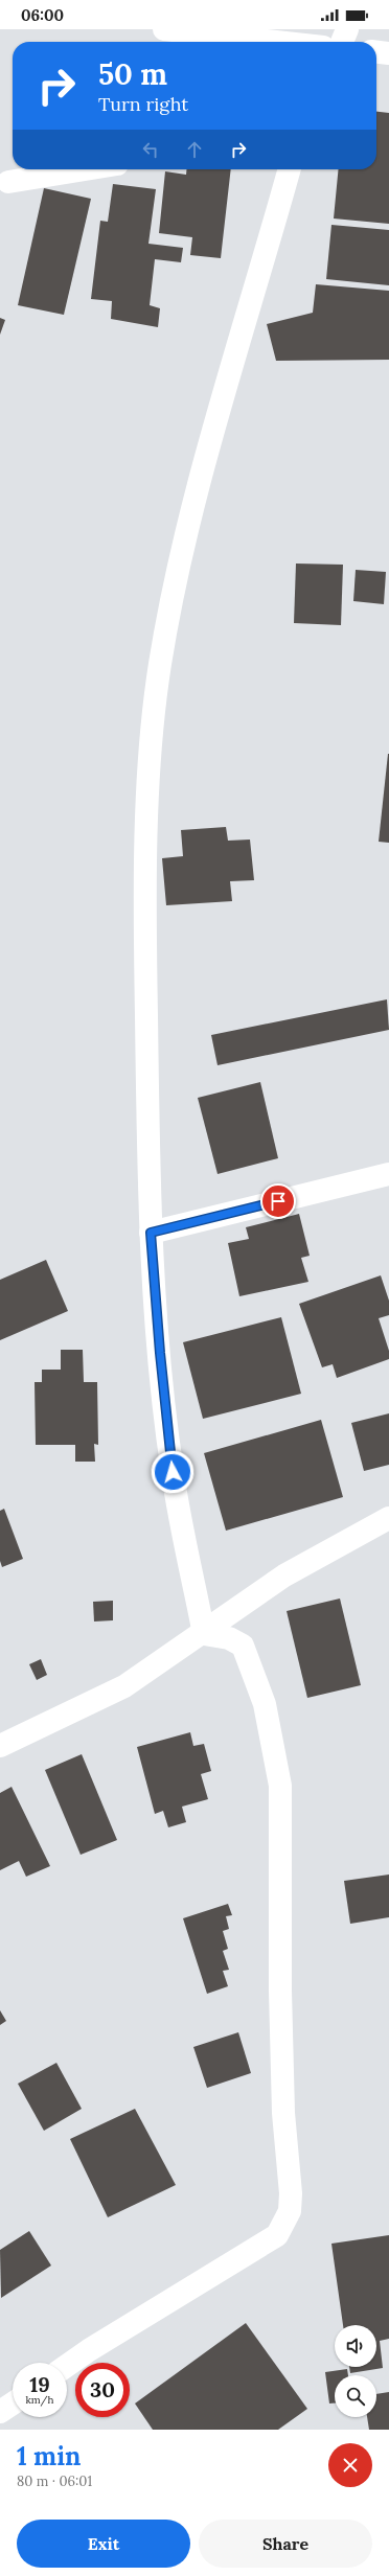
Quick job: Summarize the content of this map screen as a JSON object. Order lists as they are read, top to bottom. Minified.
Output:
{"page":{"status":"06:00","turn":["50 m","Turn right"],"speed":"19 km/h","limit":"30","heading":["1 min","80 m · 06:01"],"buttons":["Exit","Share"]}}
